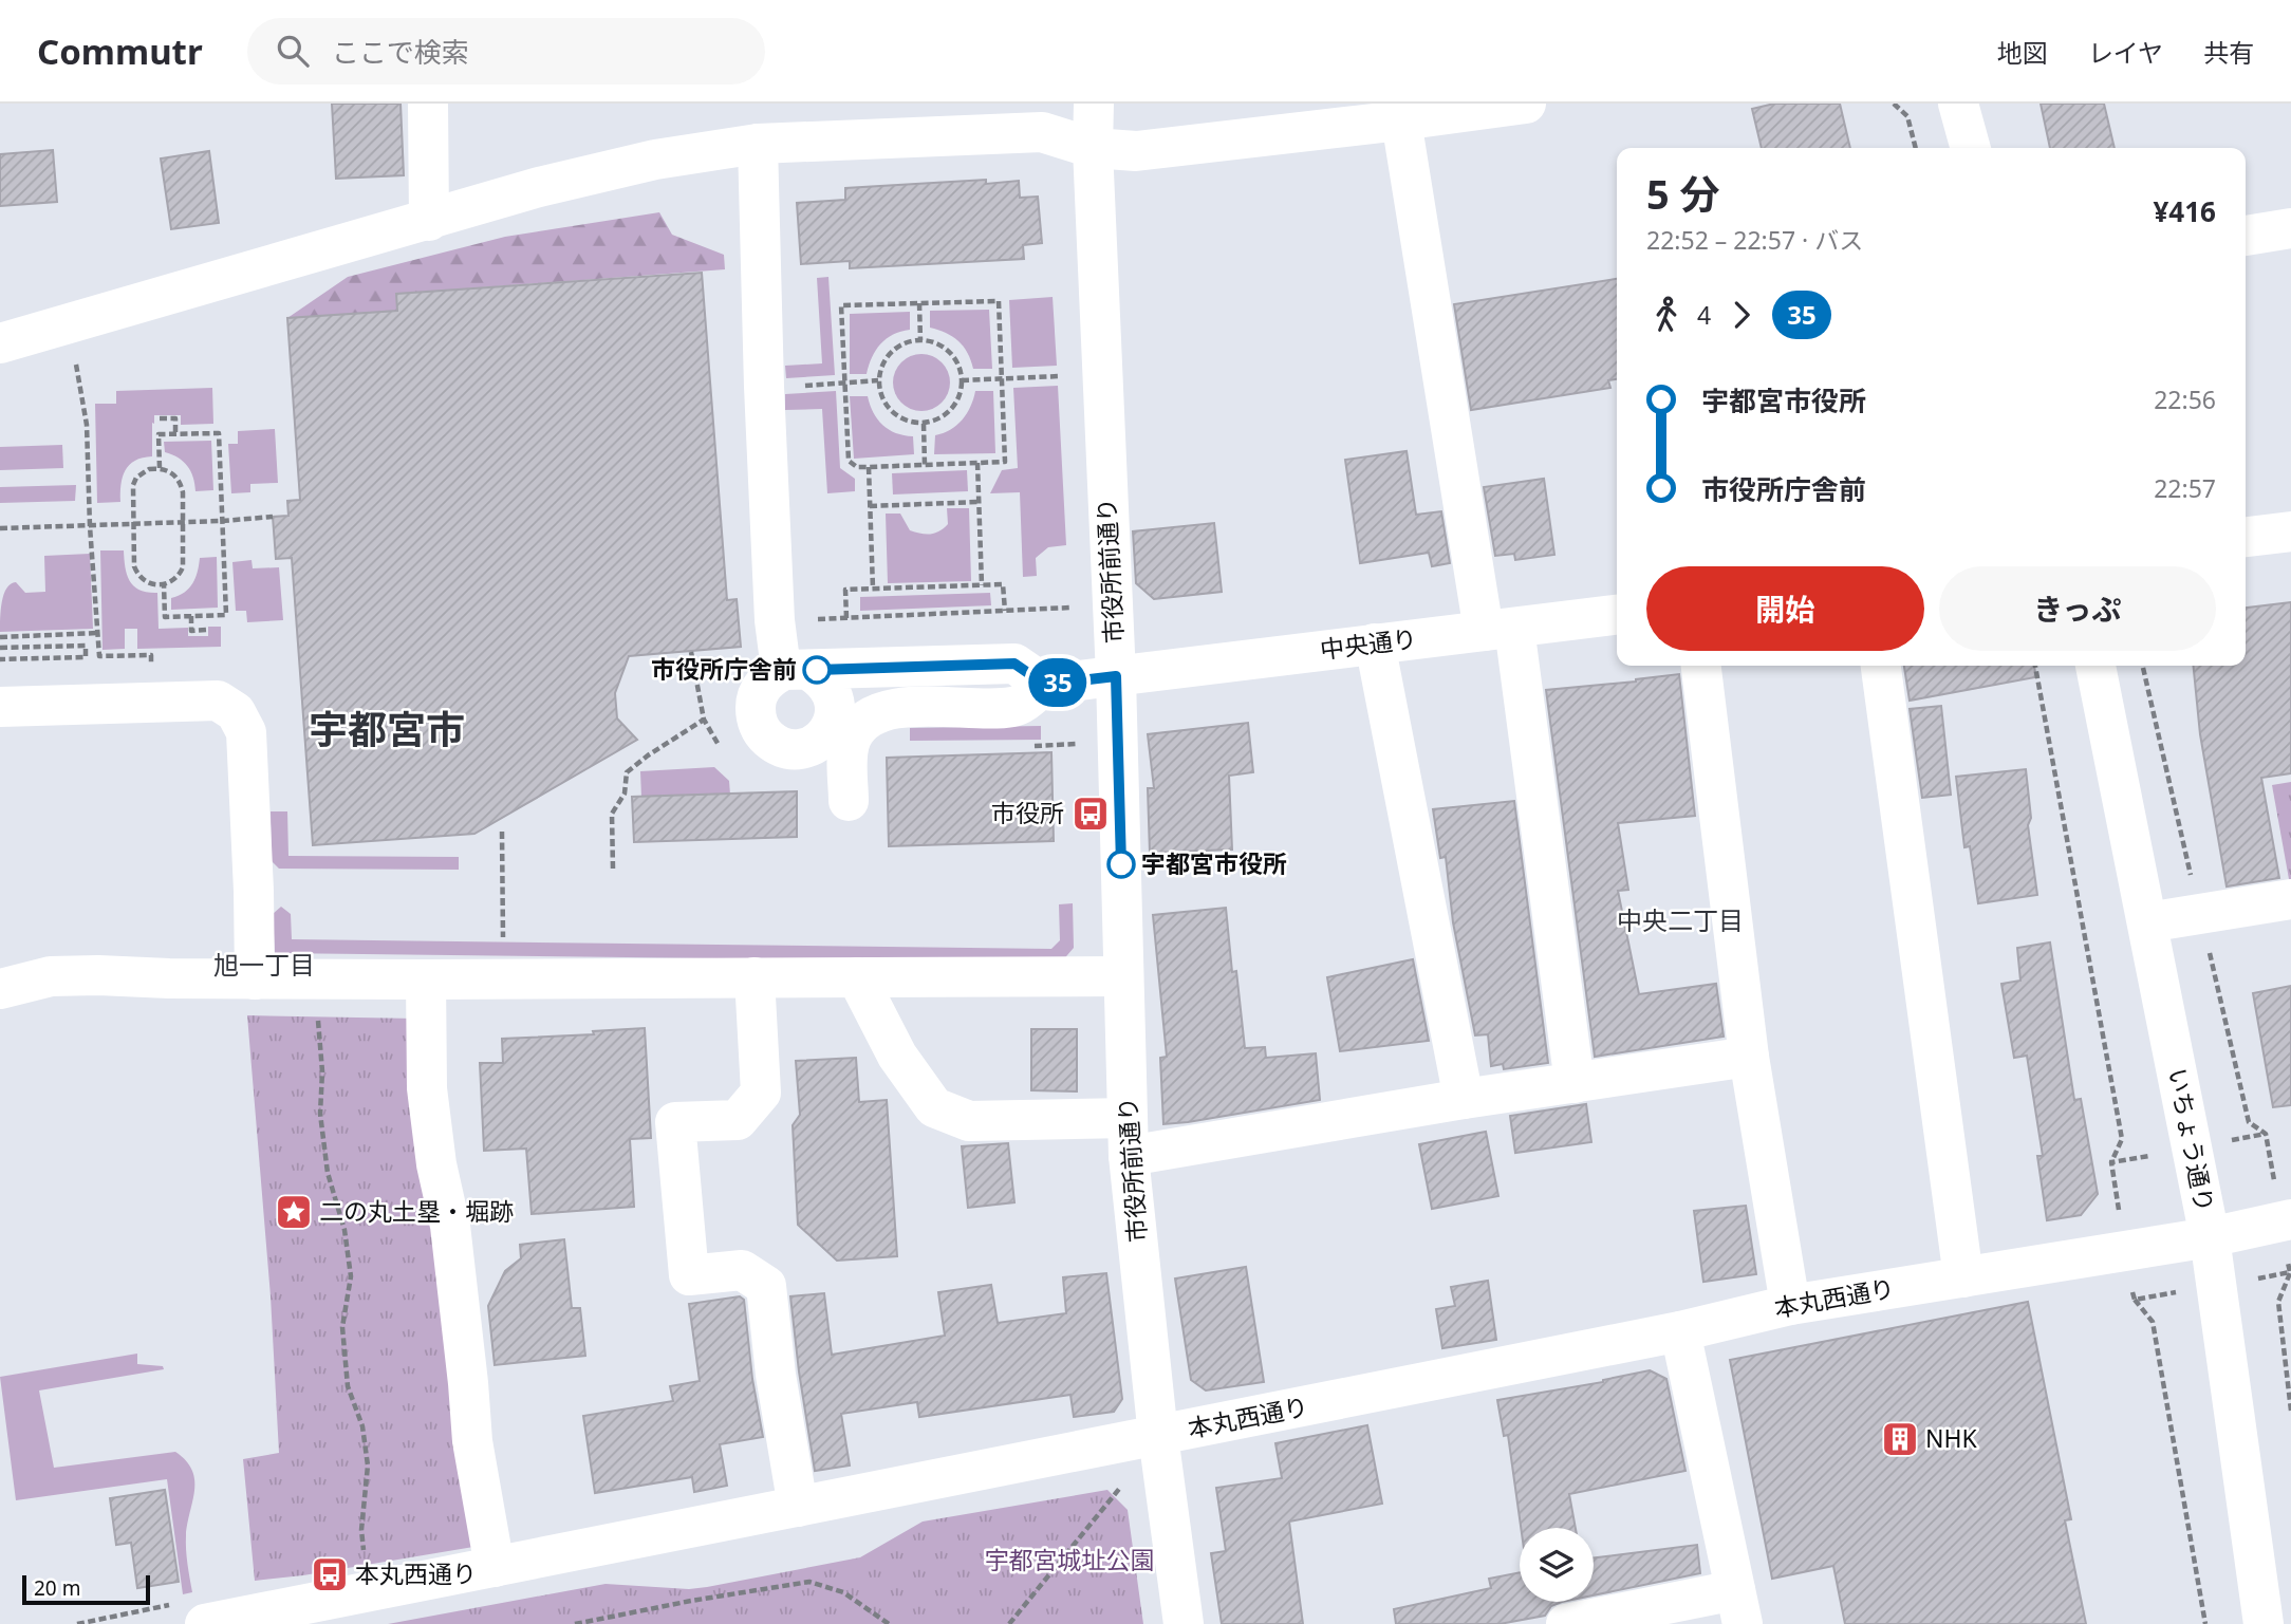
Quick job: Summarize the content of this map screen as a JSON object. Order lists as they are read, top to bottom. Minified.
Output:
{"streets":{"street":["市役所前通り","中央通り","いちょう通り","本丸西通り"]},"crossings":[["市役所前通り","中央通り"],["市役所前通り","本丸西通り"],["いちょう通り","本丸西通り"]],"districts":["宇都宮市","中央二丁目","旭一丁目"],"parks":["宇都宮城址公園"],"places":{"other":["市役所庁舎前","宇都宮市役所"],"bus stop":["市役所","本丸西通り"],"place":["二の丸土塁・堀跡"],"building":["NHK"]},"lines":["bus line 35"],"scale_bar":"20 m","page":{"header":"Commutr","search":"ここで検索","nav":["地図","レイヤ","共有"],"on_map":"35","heading":["5 分","22:52 – 22:57 · バス","¥416"],"legs":["4","35"],"list":[{"name":"宇都宮市役所","value":"22:56"},{"name":"市役所庁舎前","value":"22:57"}],"buttons":["開始","きっぷ"],"scale":"20 m"}}
